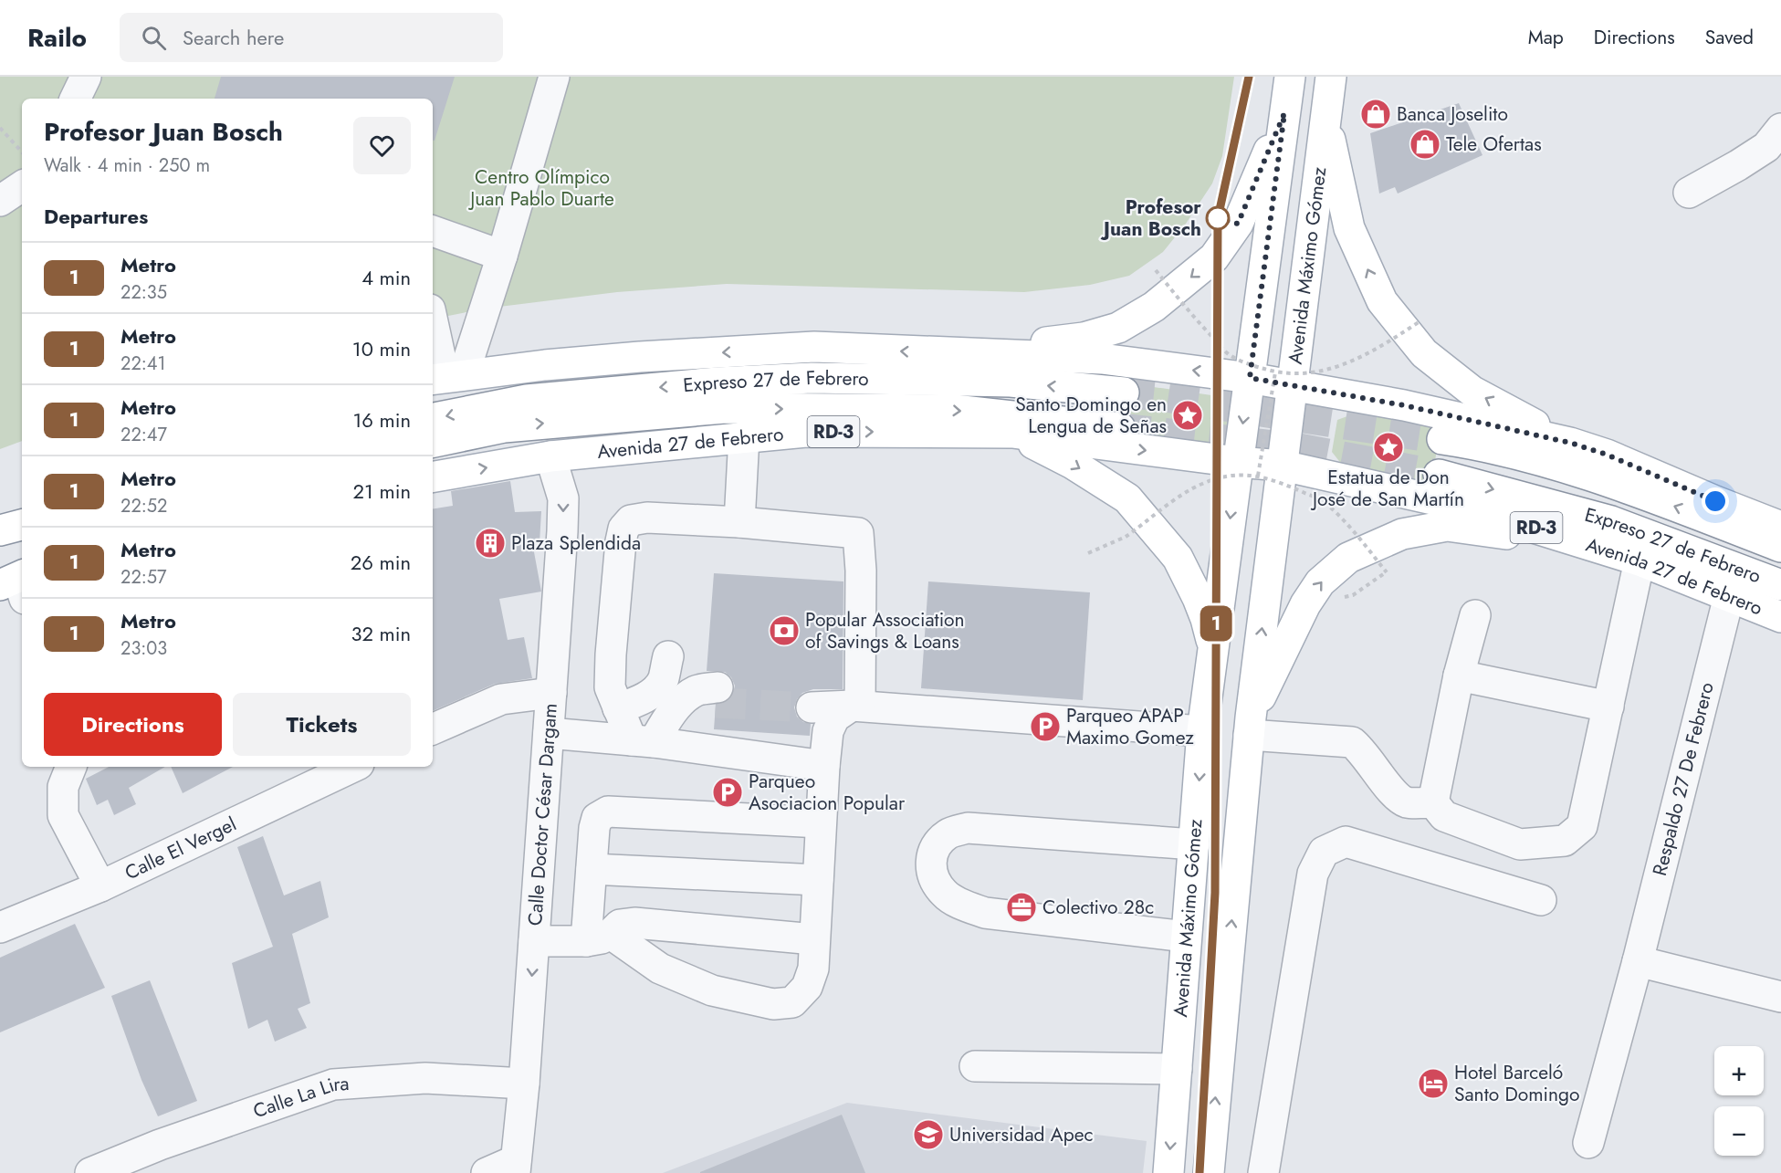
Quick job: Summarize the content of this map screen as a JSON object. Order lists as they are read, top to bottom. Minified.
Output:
{"streets":{"main road":["Avenida Máximo Gómez","Expreso 27 de Febrero","RD-3","Avenida 27 de Febrero"],"street":["Respaldo 27 De Febrero","Calle Doctor César Dargam","Calle El Vergel","Calle La Lira"]},"crossings":[["Avenida Máximo Gómez","Avenida 27 de Febrero"],["Avenida 27 de Febrero","Respaldo 27 De Febrero"],["Avenida 27 de Febrero","Calle Doctor César Dargam"],["Calle Doctor César Dargam","Calle La Lira"]],"one_way":["Calle Doctor César Dargam"],"parks":["Centro Olímpico Juan Pablo Duarte"],"places":{"shop":["Banca Joselito","Tele Ofertas"],"other":["Profesor Juan Bosch"],"place":["Santo Domingo en Lengua de Señas","Estatua de Don José de San Martín"],"building":["Plaza Splendida"],"bank":["Popular Association of Savings & Loans"],"parking":["Parqueo APAP Maximo Gomez","Parqueo Asociacion Popular"],"office":["Colectivo 28c"],"hotel":["Hotel Barceló Santo Domingo"],"school or university":["Universidad Apec"]},"lines":["metro line 1"],"page":{"header":"Railo","search":"Search here","nav":["Map","Directions","Saved"],"on_map":"1","heading":[["Profesor Juan Bosch","Walk · 4 min · 250 m"],"Departures"],"list":[{"mark":"1","name":"Metro","note":"22:35","value":"4 min"},{"mark":"1","name":"Metro","note":"22:41","value":"10 min"},{"mark":"1","name":"Metro","note":"22:47","value":"16 min"},{"mark":"1","name":"Metro","note":"22:52","value":"21 min"},{"mark":"1","name":"Metro","note":"22:57","value":"26 min"},{"mark":"1","name":"Metro","note":"23:03","value":"32 min"}],"buttons":["Directions","Tickets"],"map_buttons":["+","−"]}}
